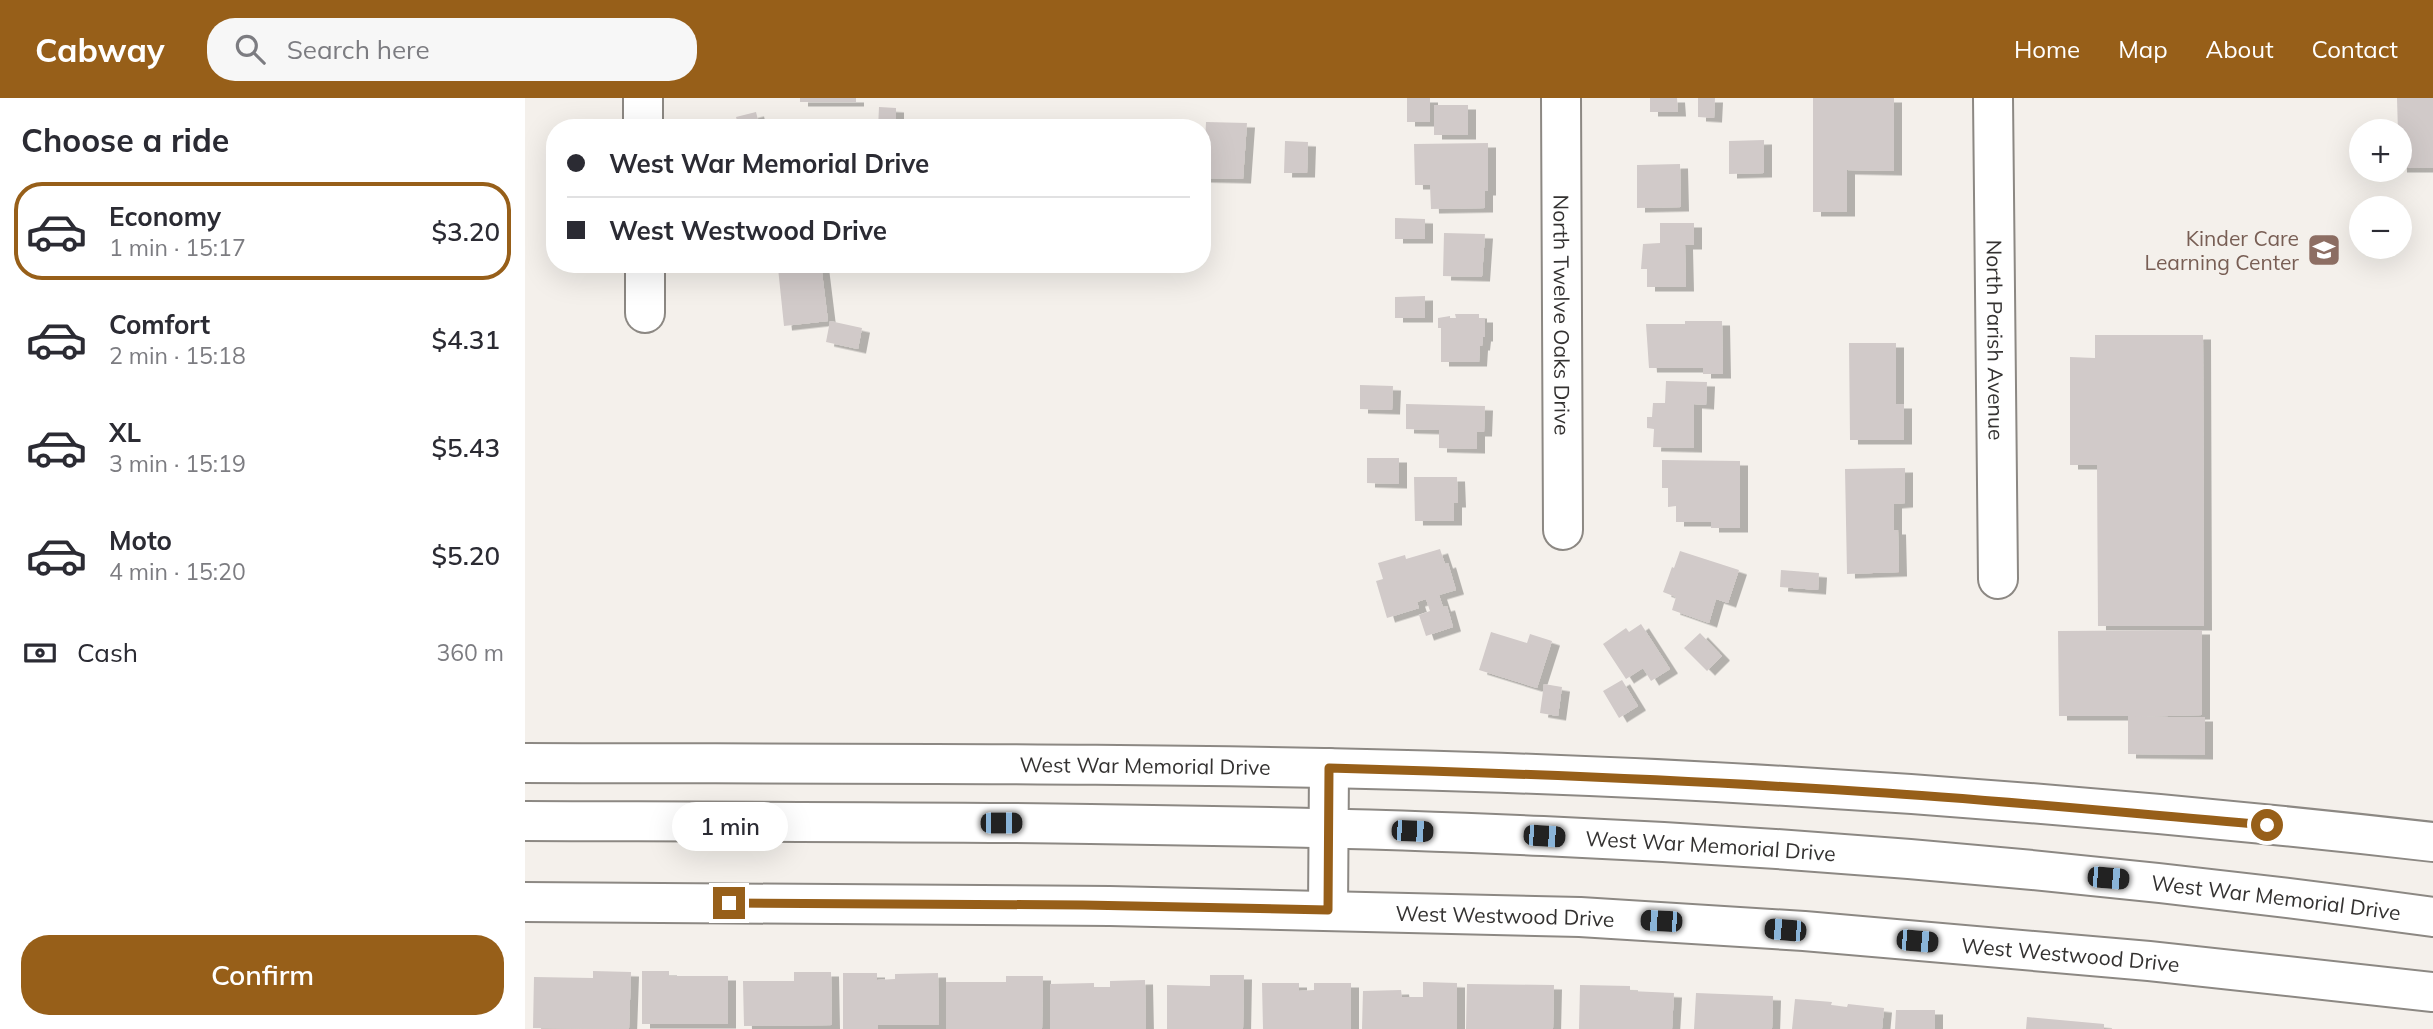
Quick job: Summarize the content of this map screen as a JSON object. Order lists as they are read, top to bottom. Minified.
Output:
{"streets":{"main road":["North Twelve Oaks Drive","North Parish Avenue","West War Memorial Drive","West Westwood Drive"]},"places":{"school or university":["Kinder Care Learning Center"]},"page":{"header":"Cabway","search":"Search here","nav":["Home","Map","About","Contact"],"heading":"Choose a ride","map_buttons":["+","−"],"banner":["West War Memorial Drive","West Westwood Drive"],"list":[{"name":"Economy","note":"1 min · 15:17","value":"$3.20"},{"name":"Comfort","note":"2 min · 15:18","value":"$4.31"},{"name":"XL","note":"3 min · 15:19","value":"$5.43"},{"name":"Moto","note":"4 min · 15:20","value":"$5.20"}],"pay":["Cash","360 m"],"bubble":"1 min","buttons":"Confirm"}}
